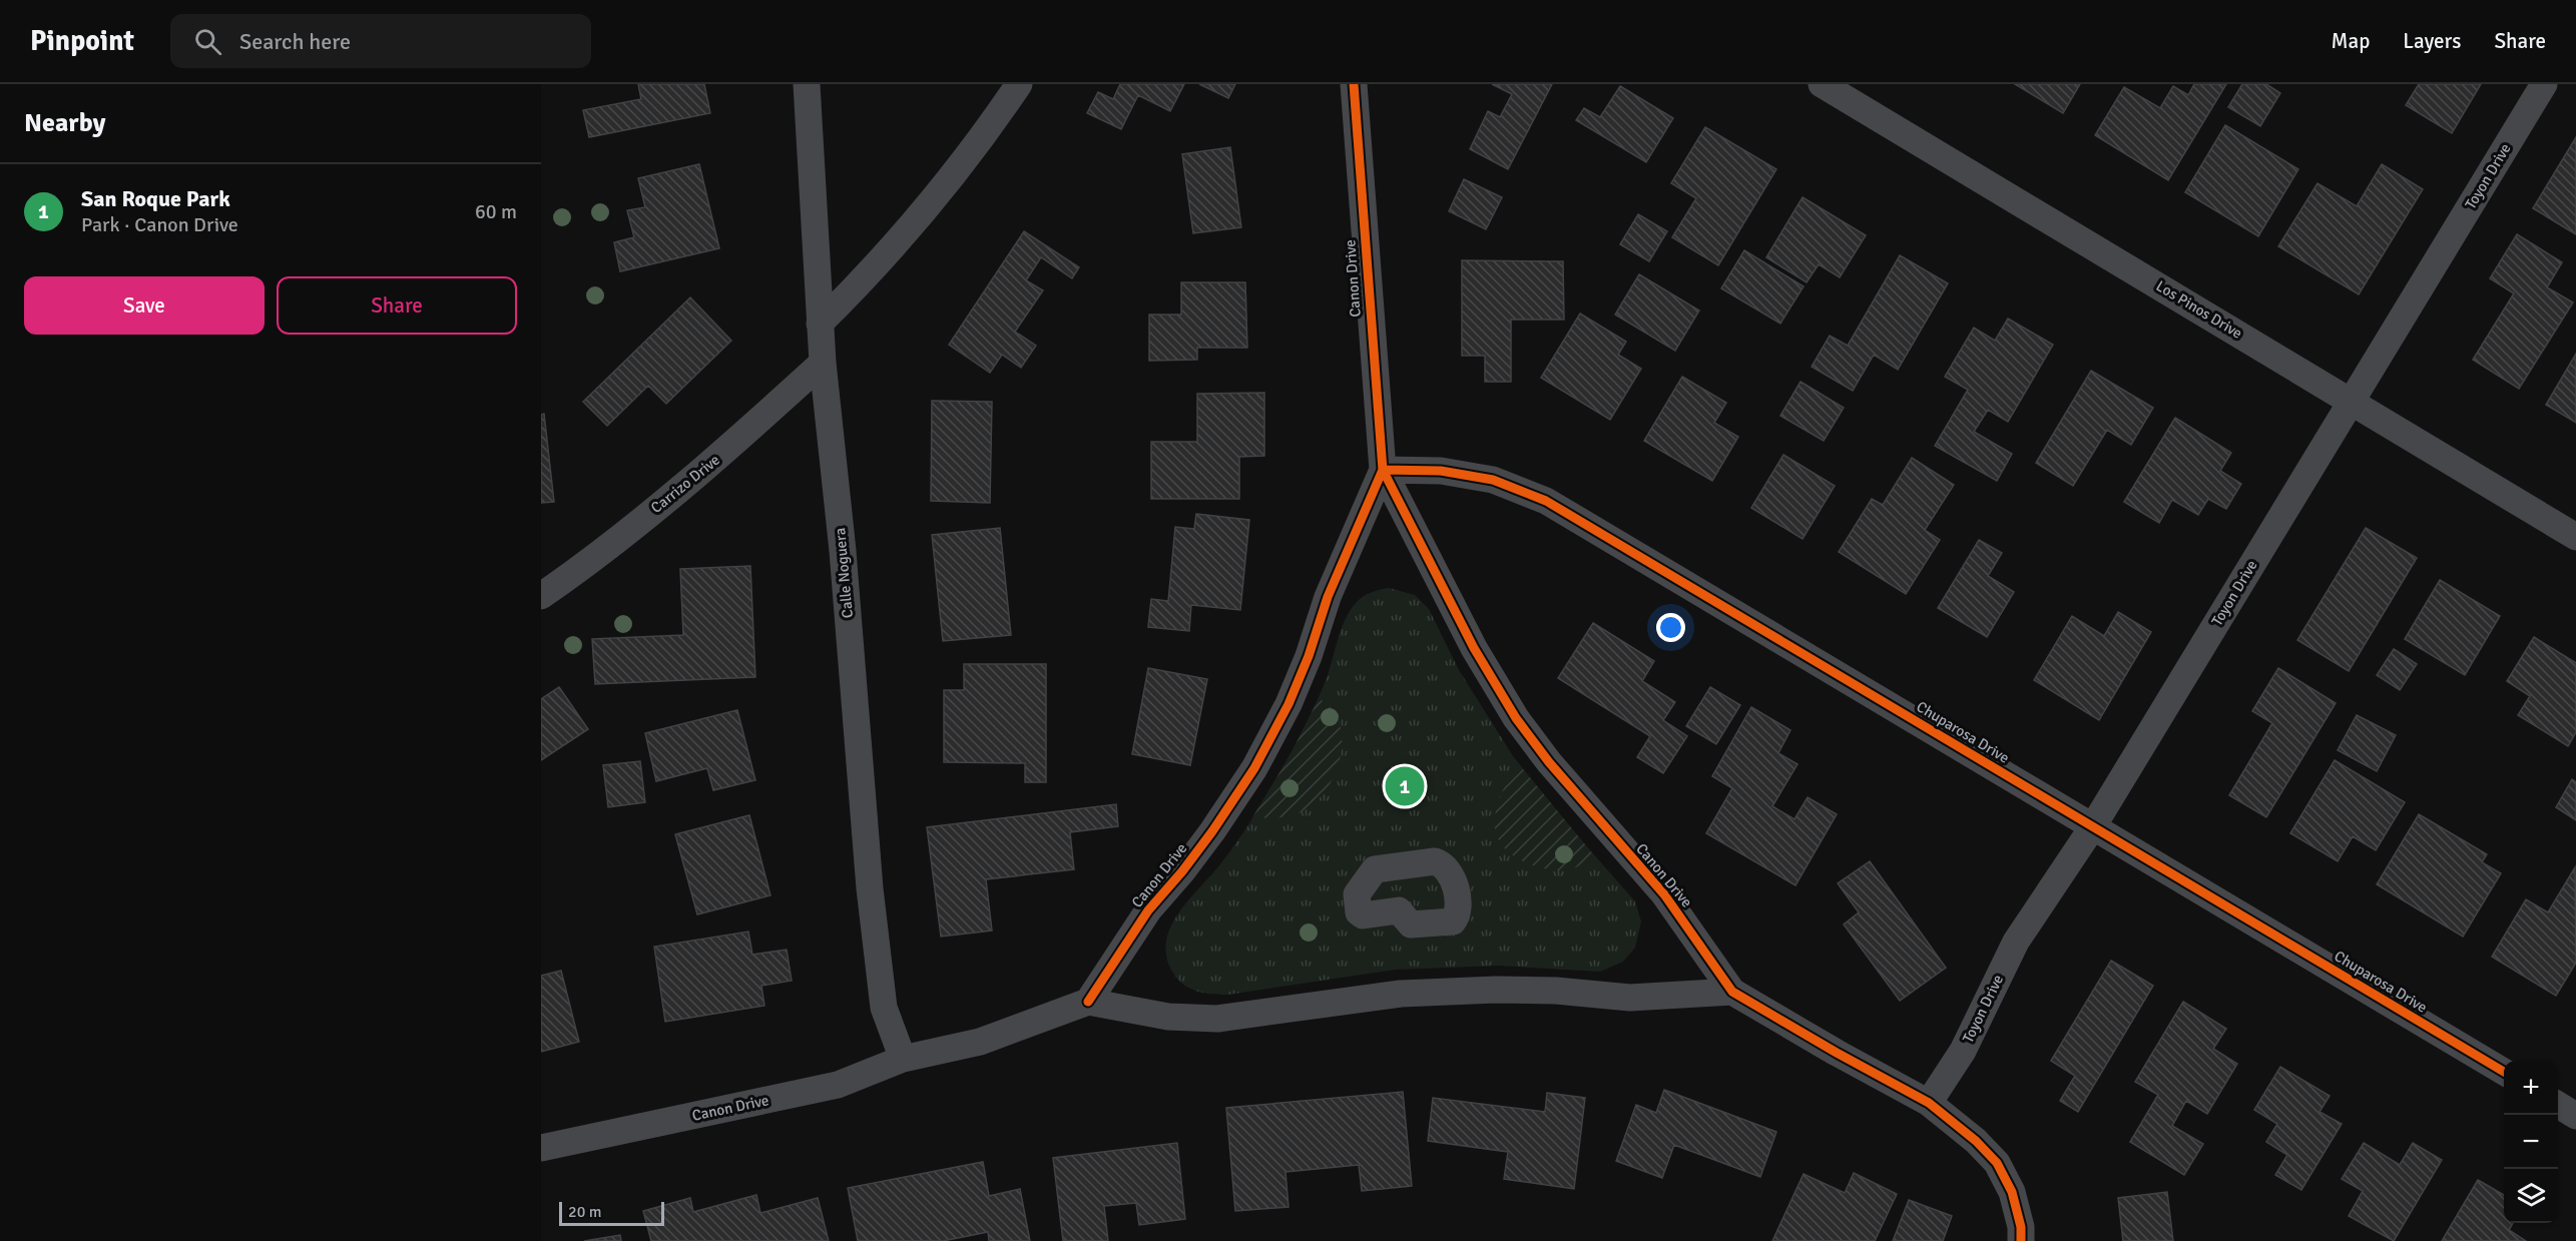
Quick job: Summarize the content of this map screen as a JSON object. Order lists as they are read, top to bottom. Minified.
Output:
{"streets":{"street":["Toyon Drive","Canon Drive","Los Pinos Drive","Carrizo Drive","Calle Noguera","Chuparosa Drive"]},"crossings":[["Toyon Drive","Canon Drive"],["Toyon Drive","Los Pinos Drive"],["Toyon Drive","Chuparosa Drive"],["Canon Drive","Calle Noguera"],["Canon Drive","Chuparosa Drive"],["Carrizo Drive","Calle Noguera"]],"scale_bar":"20 m","page":{"header":"Pinpoint","search":"Search here","nav":["Map","Layers","Share"],"heading":"Nearby","list":[{"mark":"1","name":"San Roque Park","note":"Park · Canon Drive","value":"60 m"}],"buttons":["Save","Share"],"pins":"1","map_buttons":["+","−"],"scale":"20 m"}}
